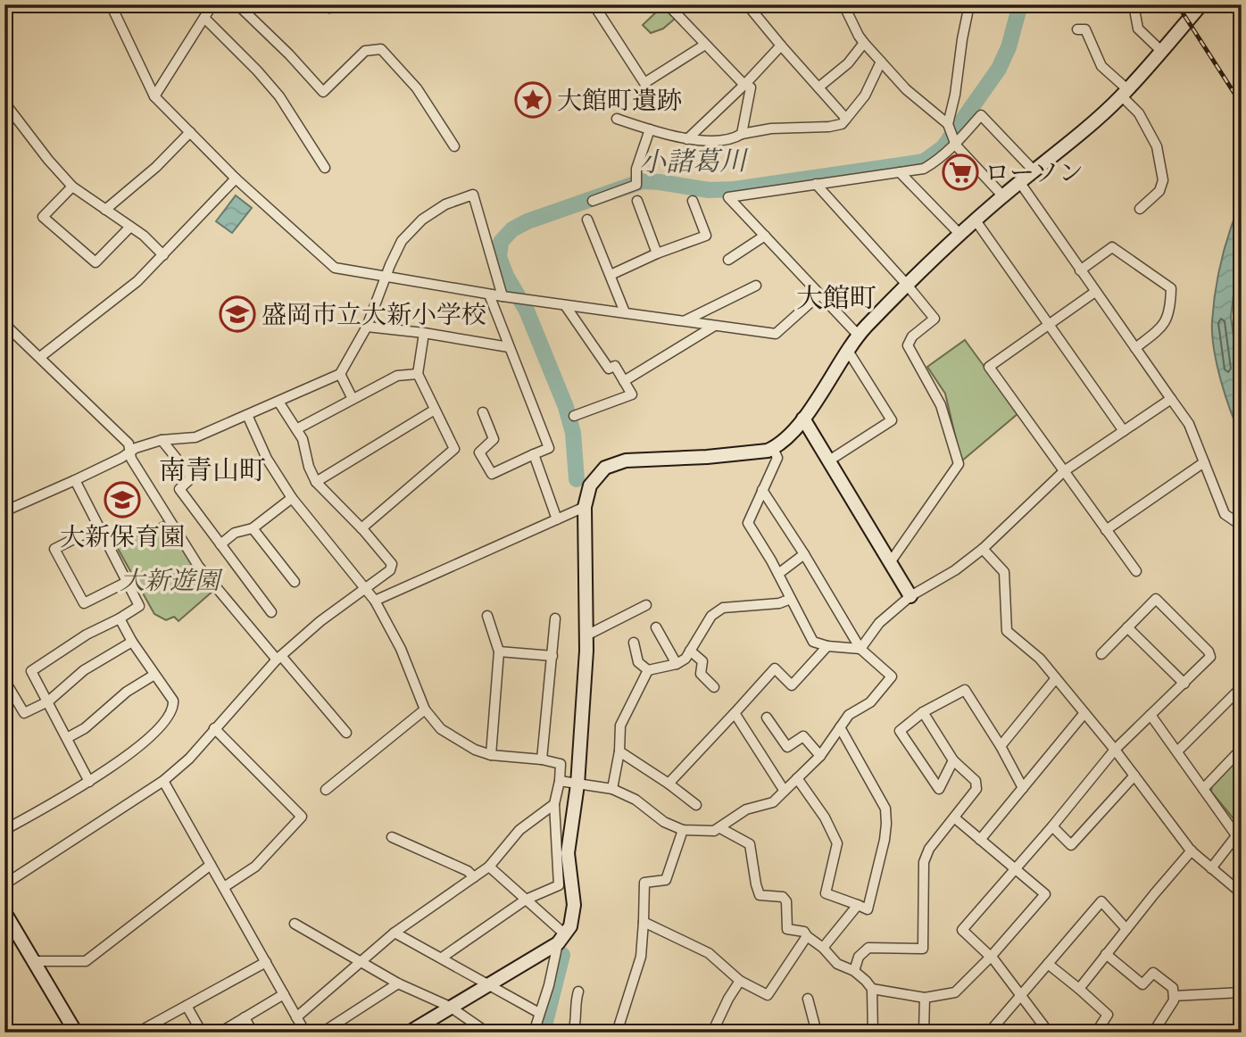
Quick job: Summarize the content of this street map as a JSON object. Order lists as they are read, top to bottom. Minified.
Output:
{"districts":["大館町","南青山町"],"water":["小諸葛川"],"parks":["大新遊園"],"places":{"place":["大館町遺跡"],"supermarket":["ローソン"],"school or university":["盛岡市立大新小学校","大新保育園"]}}
